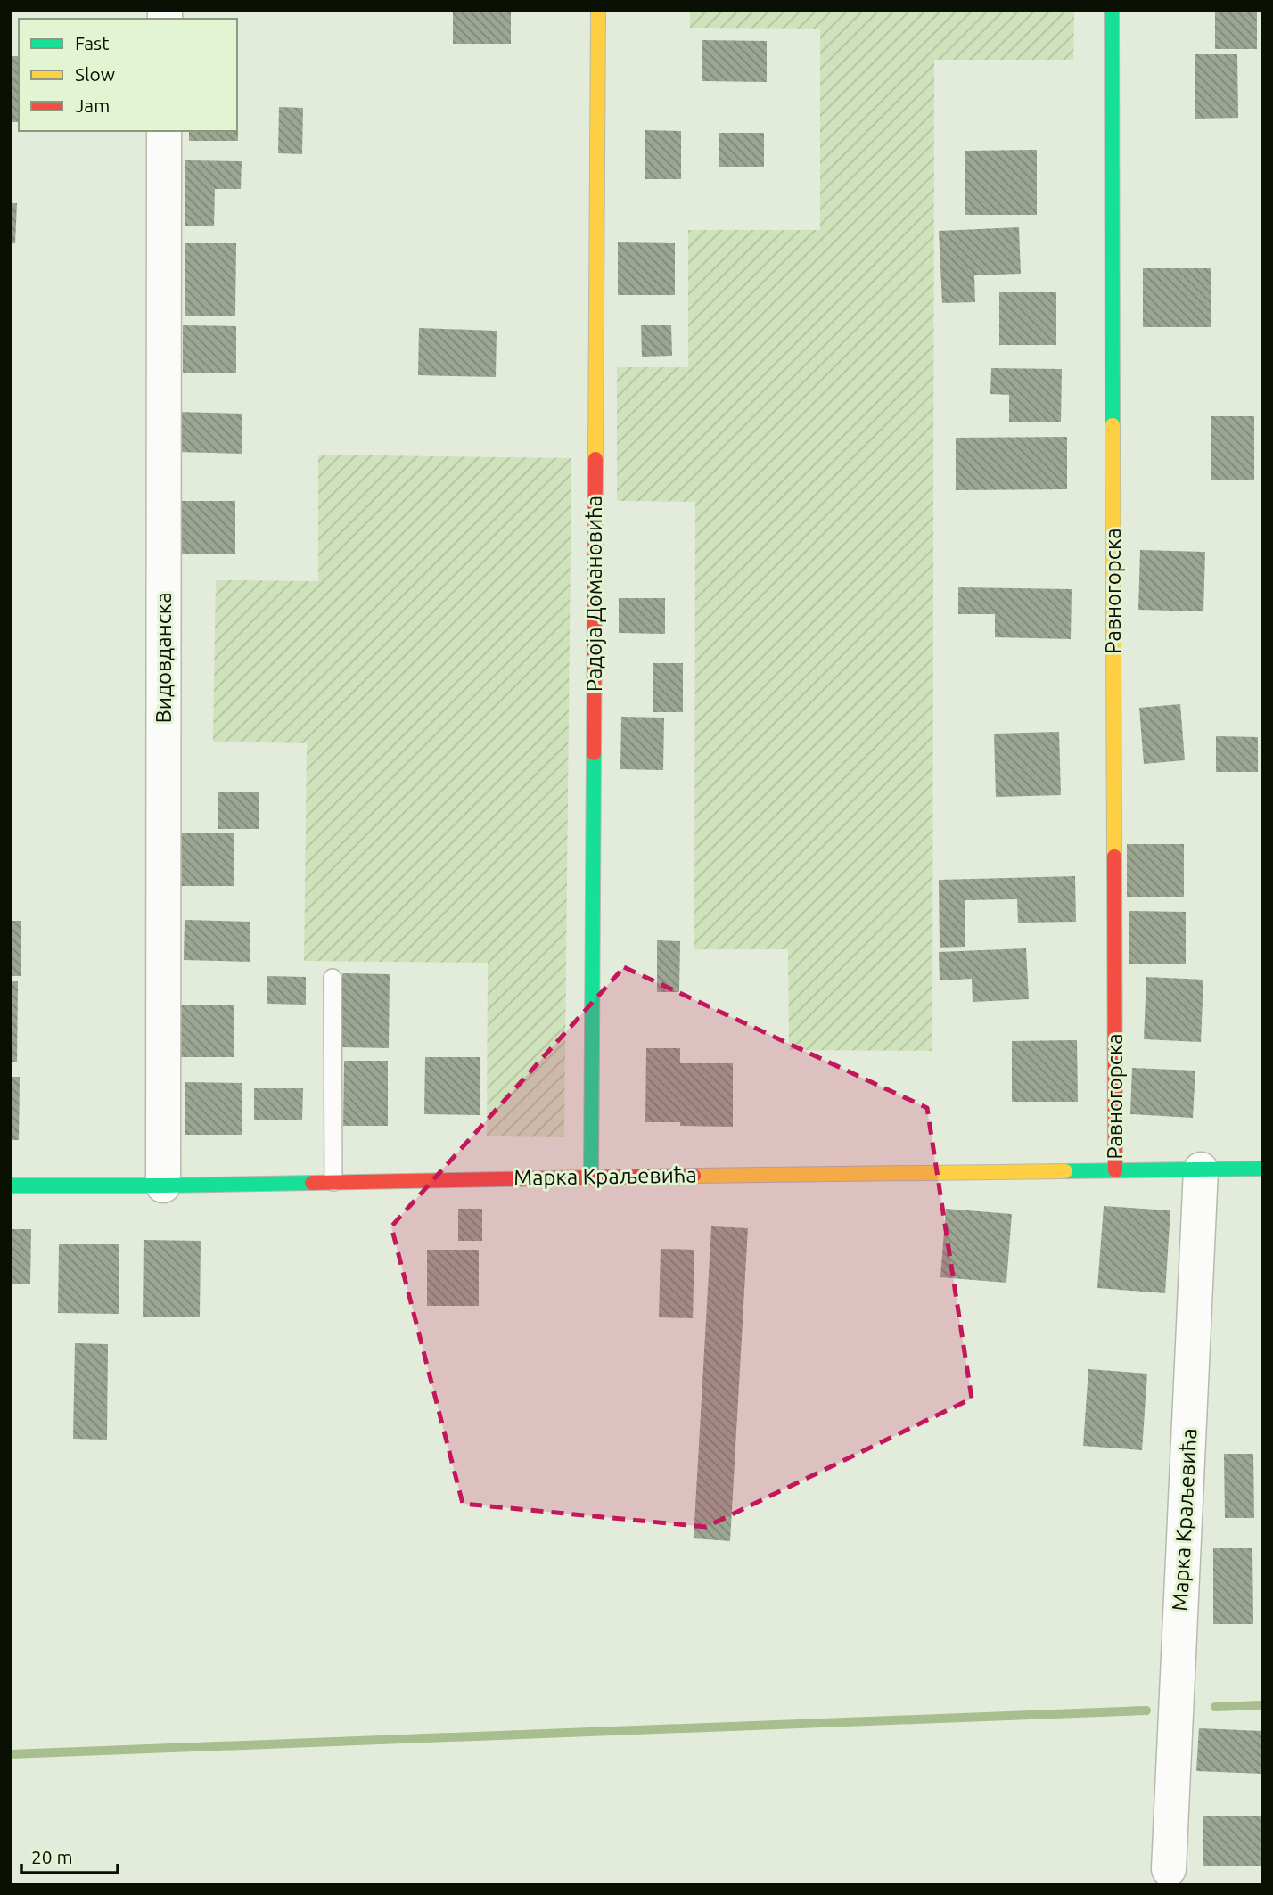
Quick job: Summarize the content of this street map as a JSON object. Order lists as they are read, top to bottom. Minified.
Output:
{"streets":{"street":["Равногорска","Радоја Домановића","Видовданска","Марка Краљевића"]},"crossings":[["Равногорска","Марка Краљевића"],["Радоја Домановића","Марка Краљевића"],["Видовданска","Марка Краљевића"]],"legend":["Fast","Slow","Jam"],"scale_bar":"20 m"}
